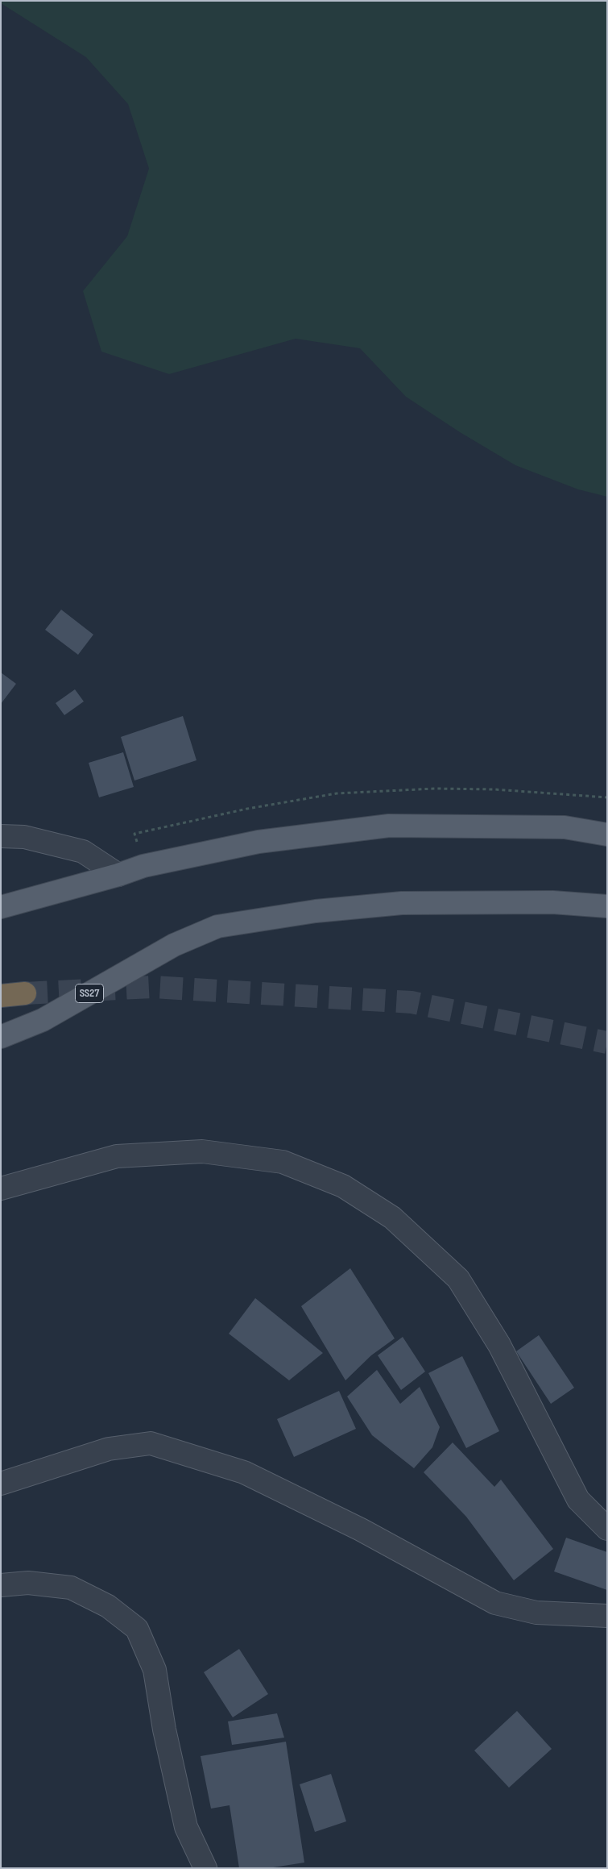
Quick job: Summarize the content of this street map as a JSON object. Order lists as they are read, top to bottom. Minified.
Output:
{"streets":{"main road":["SS27"]}}
